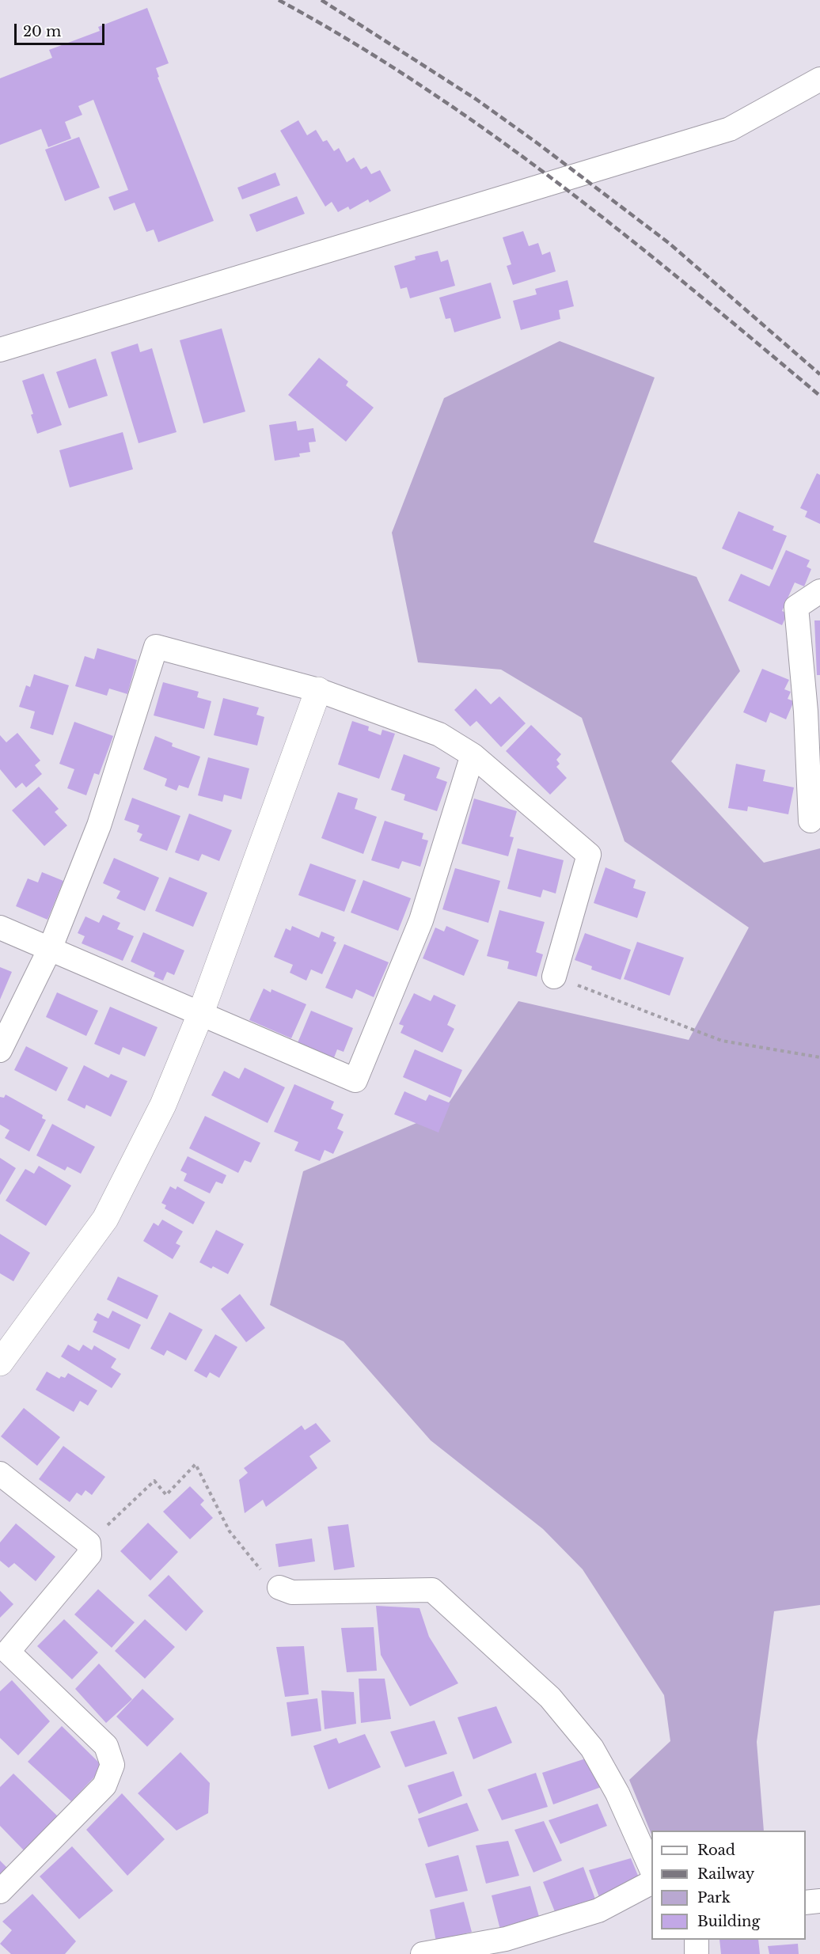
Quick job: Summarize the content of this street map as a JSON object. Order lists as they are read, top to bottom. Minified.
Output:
{"legend":["Road","Railway","Park","Building"],"scale_bar":"20 m"}
